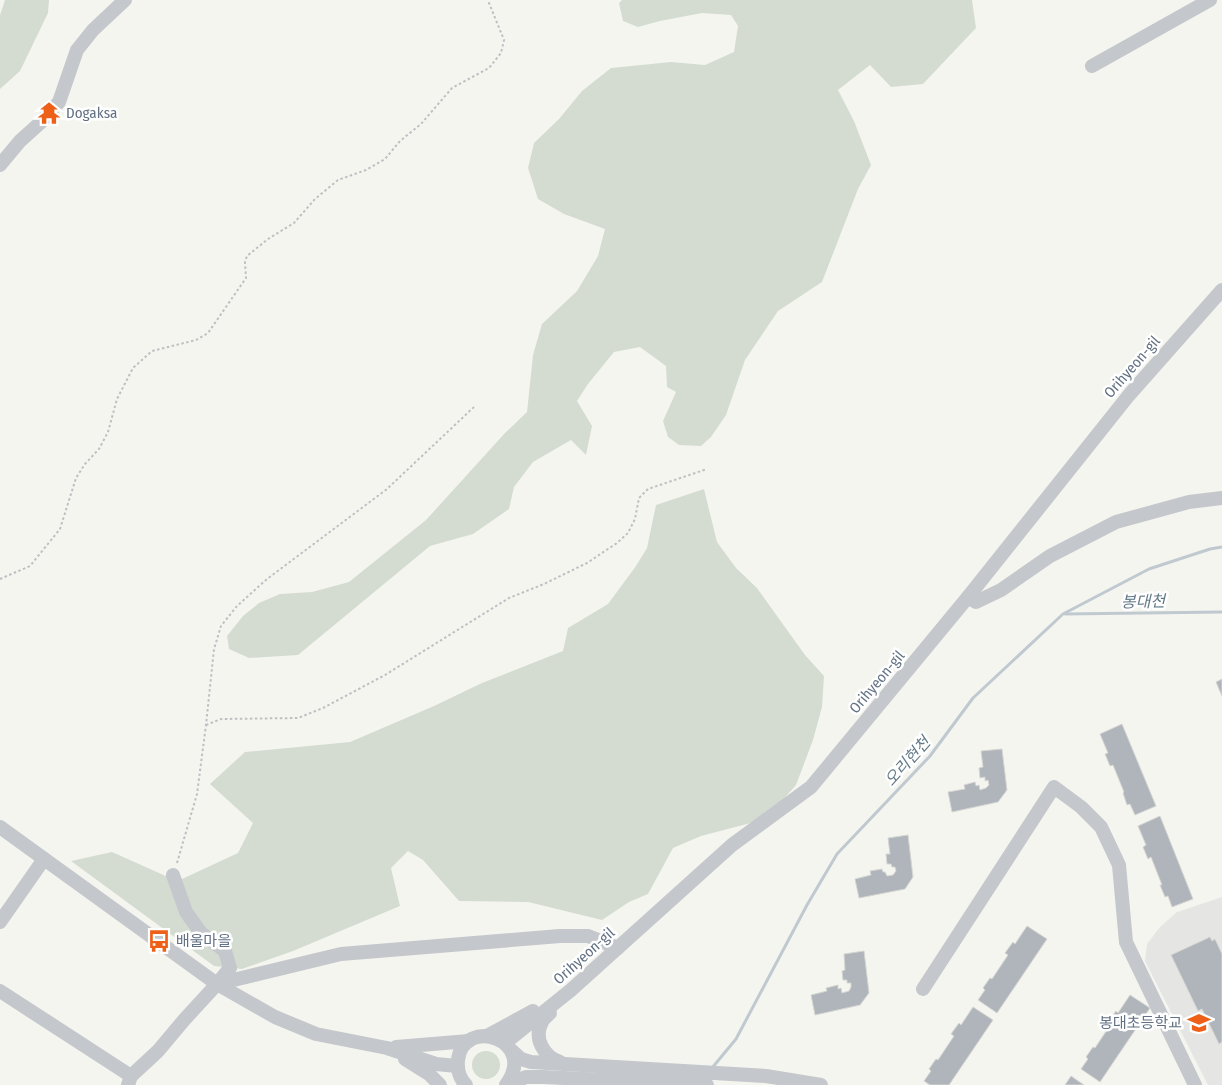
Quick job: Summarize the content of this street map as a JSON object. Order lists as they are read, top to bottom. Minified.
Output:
{"streets":{"street":["Orihyeon-gil"]},"water":["봉대천","오리현천"],"places":{"temple":["Dogaksa"],"bus stop":["배울마을"],"school or university":["봉대초등학교"]}}
